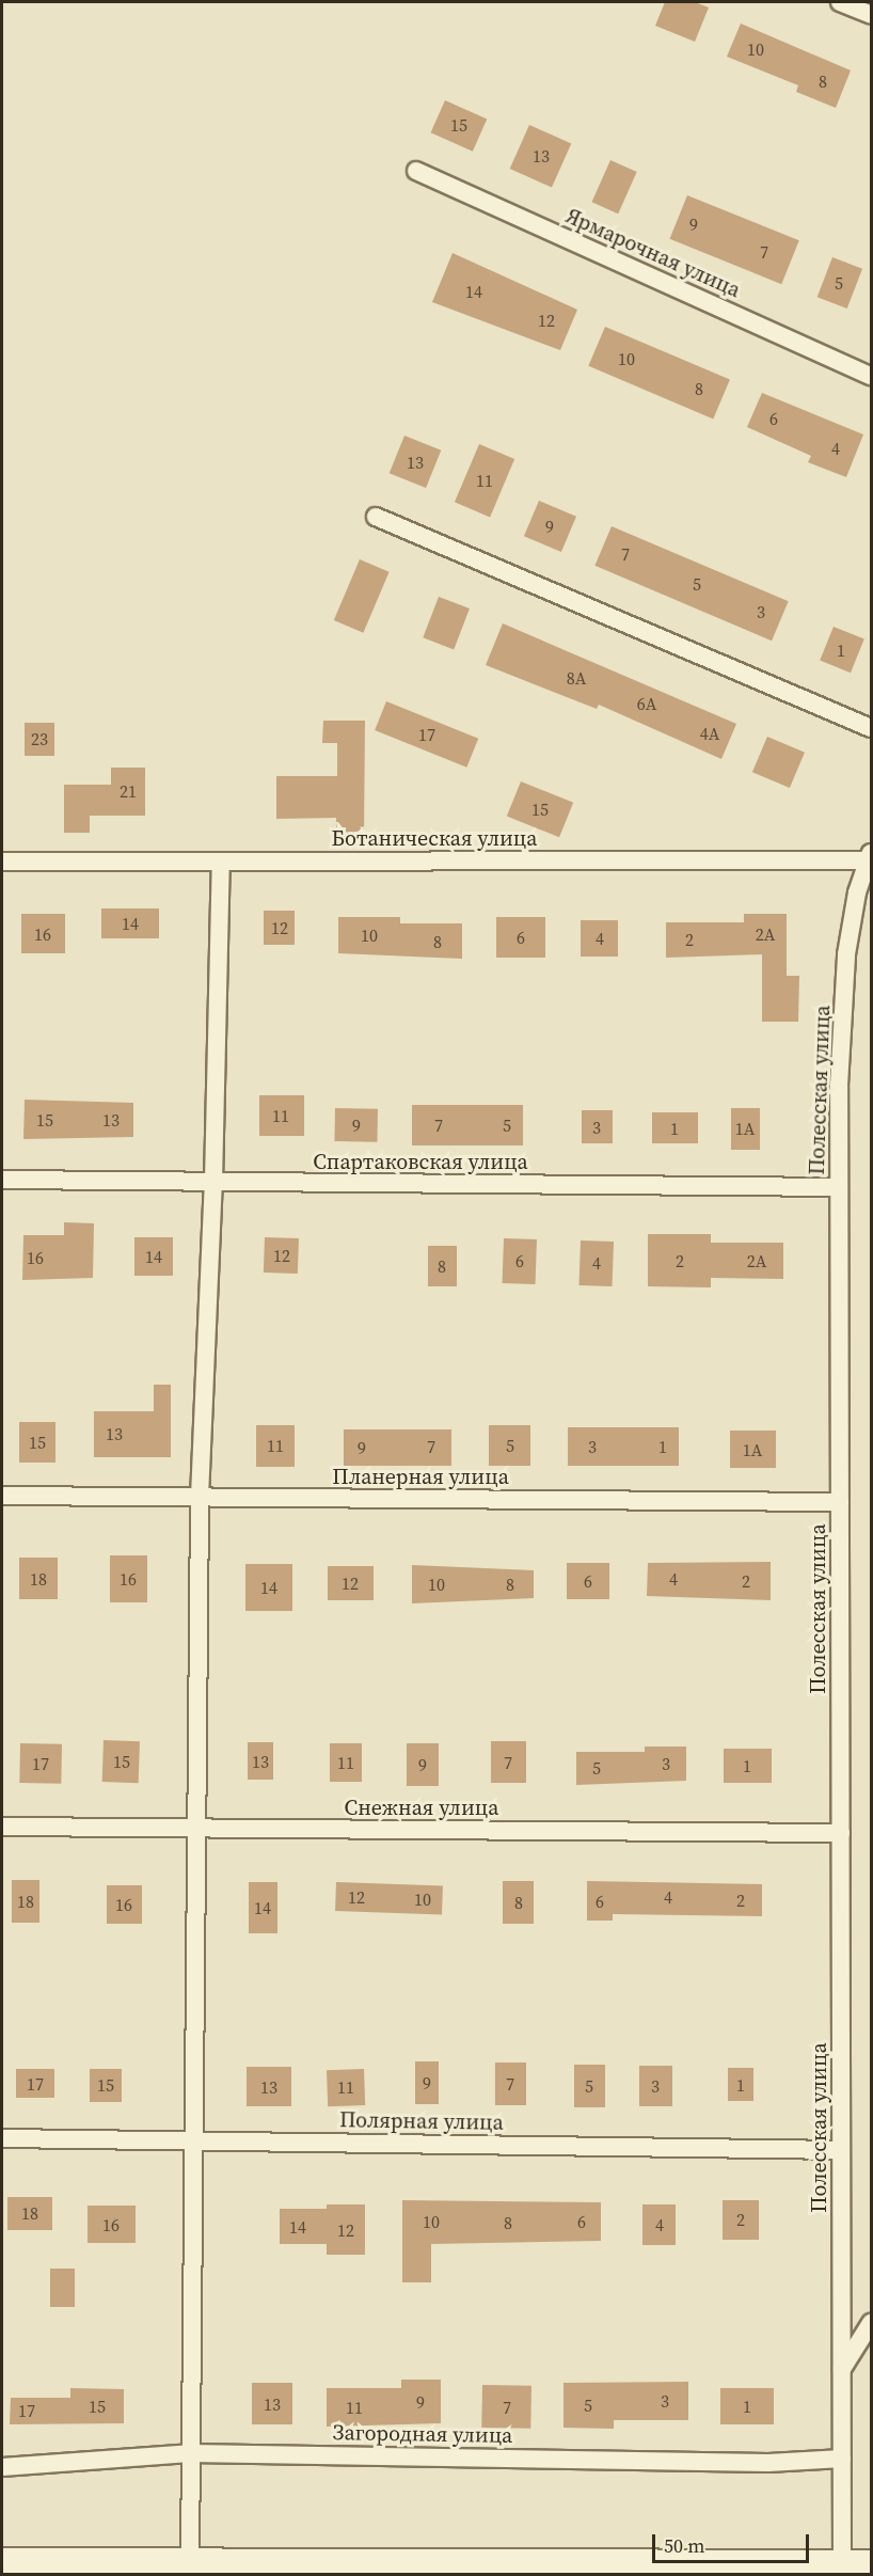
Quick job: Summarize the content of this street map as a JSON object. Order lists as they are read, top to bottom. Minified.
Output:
{"streets":{"street":["Ярмарочная улица","Ботаническая улица","Полесская улица","Спартаковская улица","Планерная улица","Снежная улица","Полярная улица","Загородная улица"]},"crossings":[["Ботаническая улица","Полесская улица"],["Полесская улица","Спартаковская улица"],["Полесская улица","Планерная улица"],["Полесская улица","Снежная улица"],["Полесская улица","Полярная улица"],["Полесская улица","Загородная улица"]],"house_numbers":["10","8","15","13","9","7","5","14","12","10","8","6","4","13","11","9","7","5","3","1","8А","6А","4А","17","23","21","15","14","12","16","2А","10","6","4","2","8","11","15","13","9","7","5","3","1","1А","12","14","16","6","2","2А","4","8","13","15","11","5","7","3","1","9","1А","18","16","4","6","2","12","10","8","14","15","13","11","7","17","3","9","1","5","12","4","10","2","18","6","8","16","14","9","17","7","15","1","5","3","13","11","18","2","10","6","8","16","4","14","12","3","9","13","5","15","1","11","7","17"],"scale_bar":"50 m"}
